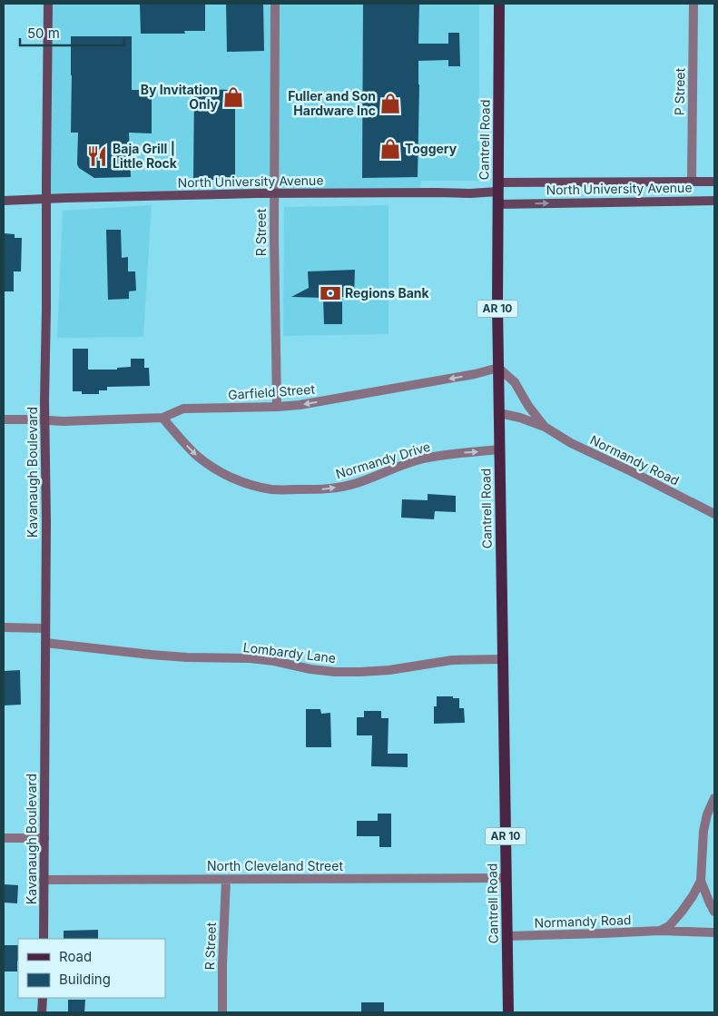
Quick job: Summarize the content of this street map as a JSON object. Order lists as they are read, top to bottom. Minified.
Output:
{"streets":{"main road":["Cantrell Road","AR 10"],"street":["P Street","North University Avenue","R Street","Garfield Street","Normandy Drive","Normandy Road","Kavanaugh Boulevard","Lombardy Lane","North Cleveland Street"]},"crossings":[["P Street","North University Avenue"],["Cantrell Road","North University Avenue"],["Cantrell Road","Garfield Street"],["Cantrell Road","Normandy Drive"],["Cantrell Road","Normandy Road"],["Cantrell Road","Lombardy Lane"],["Cantrell Road","North Cleveland Street"],["North University Avenue","R Street"],["North University Avenue","Kavanaugh Boulevard"],["R Street","Garfield Street"],["R Street","North Cleveland Street"],["Garfield Street","Normandy Drive"],["Garfield Street","Normandy Road"],["Garfield Street","Kavanaugh Boulevard"],["Kavanaugh Boulevard","Lombardy Lane"],["Kavanaugh Boulevard","North Cleveland Street"]],"one_way":["Garfield Street","Normandy Drive"],"places":{"shop":["By Invitation Only","Fuller and Son Hardware Inc","Toggery"],"restaurant":["Baja Grill | Little Rock"],"bank":["Regions Bank"]},"legend":["Road","Building"],"scale_bar":"50 m"}
